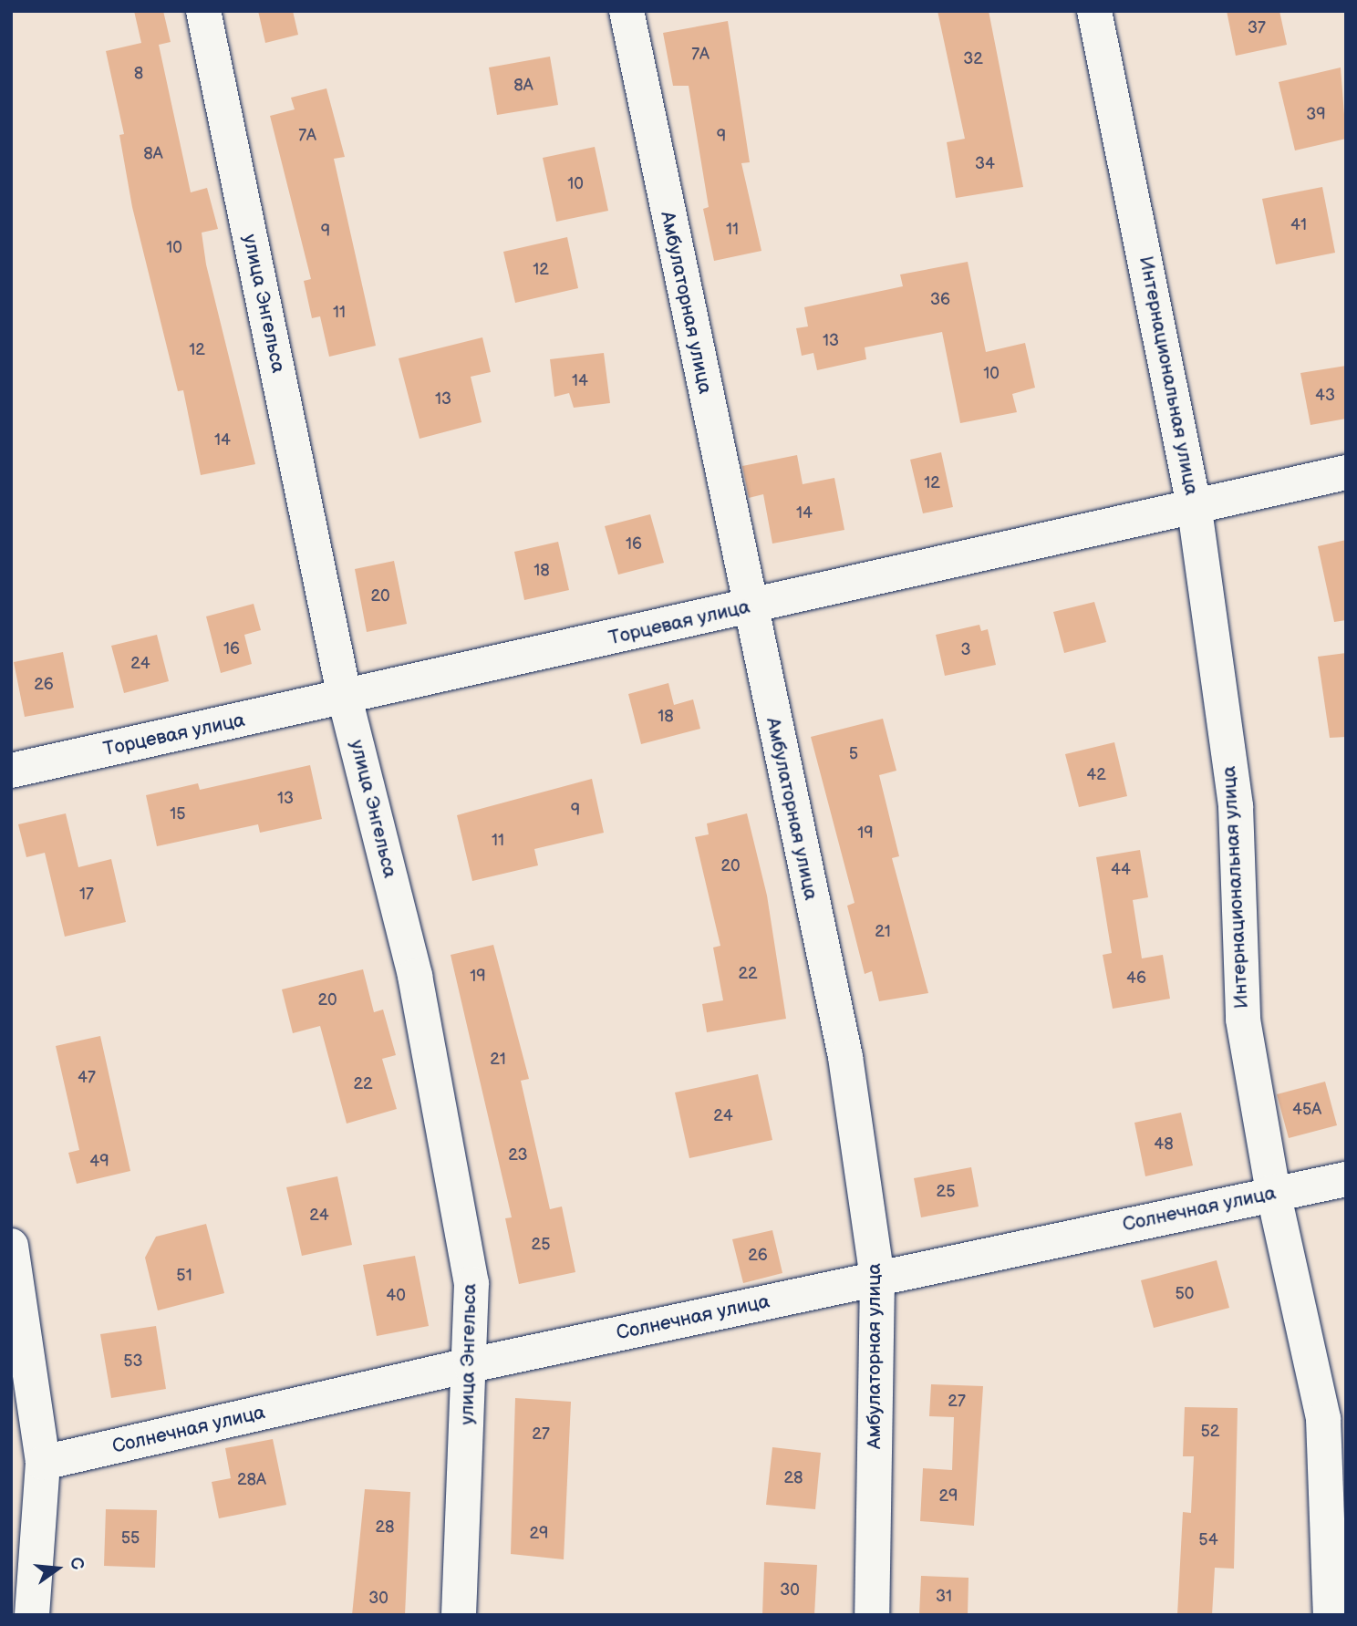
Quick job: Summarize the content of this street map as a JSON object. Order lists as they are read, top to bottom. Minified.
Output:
{"streets":{"street":["Амбулаторная улица","улица Энгельса","Интернациональная улица","Торцевая улица","Солнечная улица"]},"crossings":[["Амбулаторная улица","Торцевая улица"],["Амбулаторная улица","Солнечная улица"],["улица Энгельса","Торцевая улица"],["улица Энгельса","Солнечная улица"],["Интернациональная улица","Торцевая улица"],["Интернациональная улица","Солнечная улица"]],"house_numbers":["37","7А","32","8","8А","39","7А","9","8А","34","10","41","11","9","10","12","36","11","13","12","10","14","43","13","14","12","14","16","18","20","16","3","24","26","18","5","42","13","9","15","19","11","20","44","17","21","22","19","46","20","21","47","22","45А","24","48","23","49","25","24","25","26","51","50","40","53","27","52","27","28","28А","29","28","29","55","54","30","31","30"],"north":"right"}
